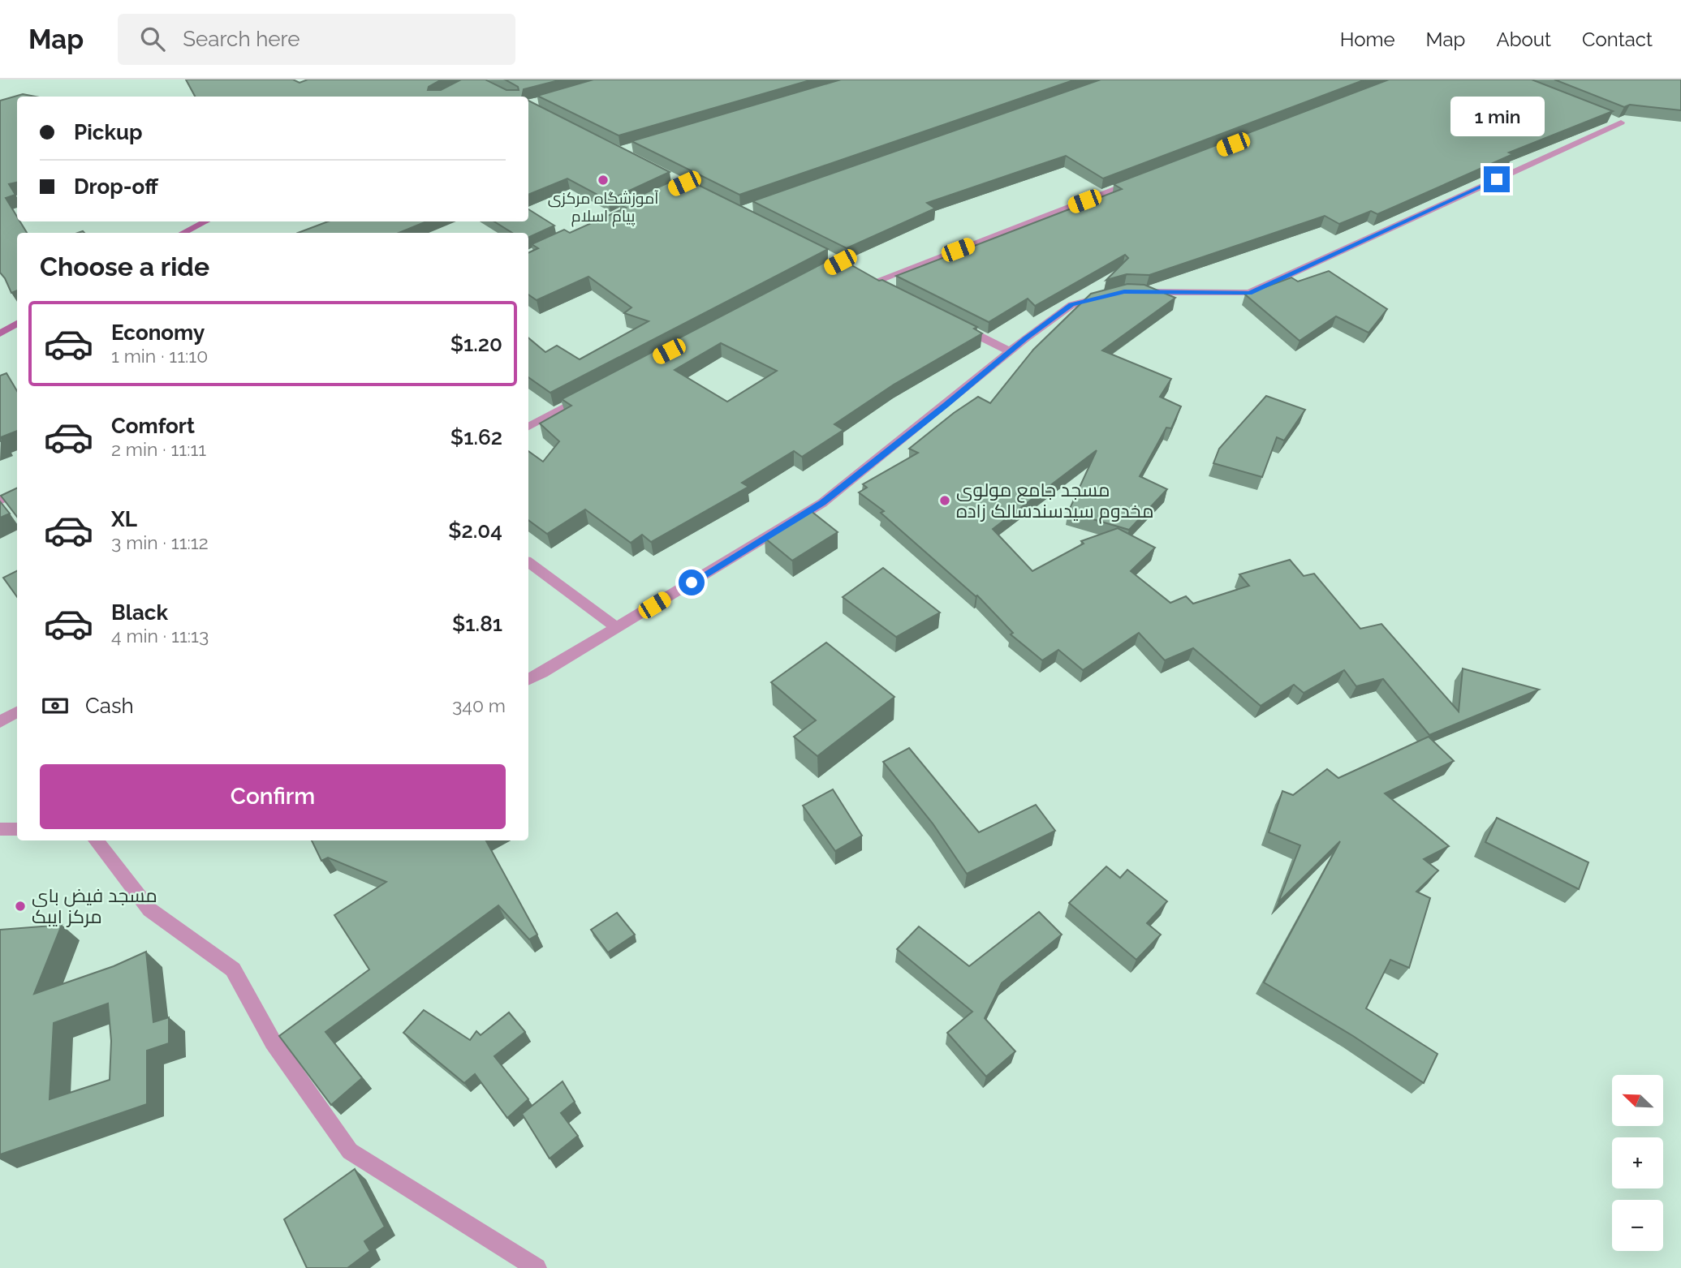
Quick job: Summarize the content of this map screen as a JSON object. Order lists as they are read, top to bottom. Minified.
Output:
{"places":["آموزشگاه مرکزی پیام اسلام","مسجد جامع مولوی مخدوم سیدسندسالک زاده","مسجد فیض بای مرکز ایبک"],"north":"top left","page":{"header":"Map","search":"Search here","nav":["Home","Map","About","Contact"],"bubble":"1 min","banner":["Pickup","Drop-off"],"heading":"Choose a ride","list":[{"name":"Economy","note":"1 min · 11:10","value":"$1.20"},{"name":"Comfort","note":"2 min · 11:11","value":"$1.62"},{"name":"XL","note":"3 min · 11:12","value":"$2.04"},{"name":"Black","note":"4 min · 11:13","value":"$1.81"}],"pay":["Cash","340 m"],"buttons":"Confirm","map_buttons":["+","−"]}}
